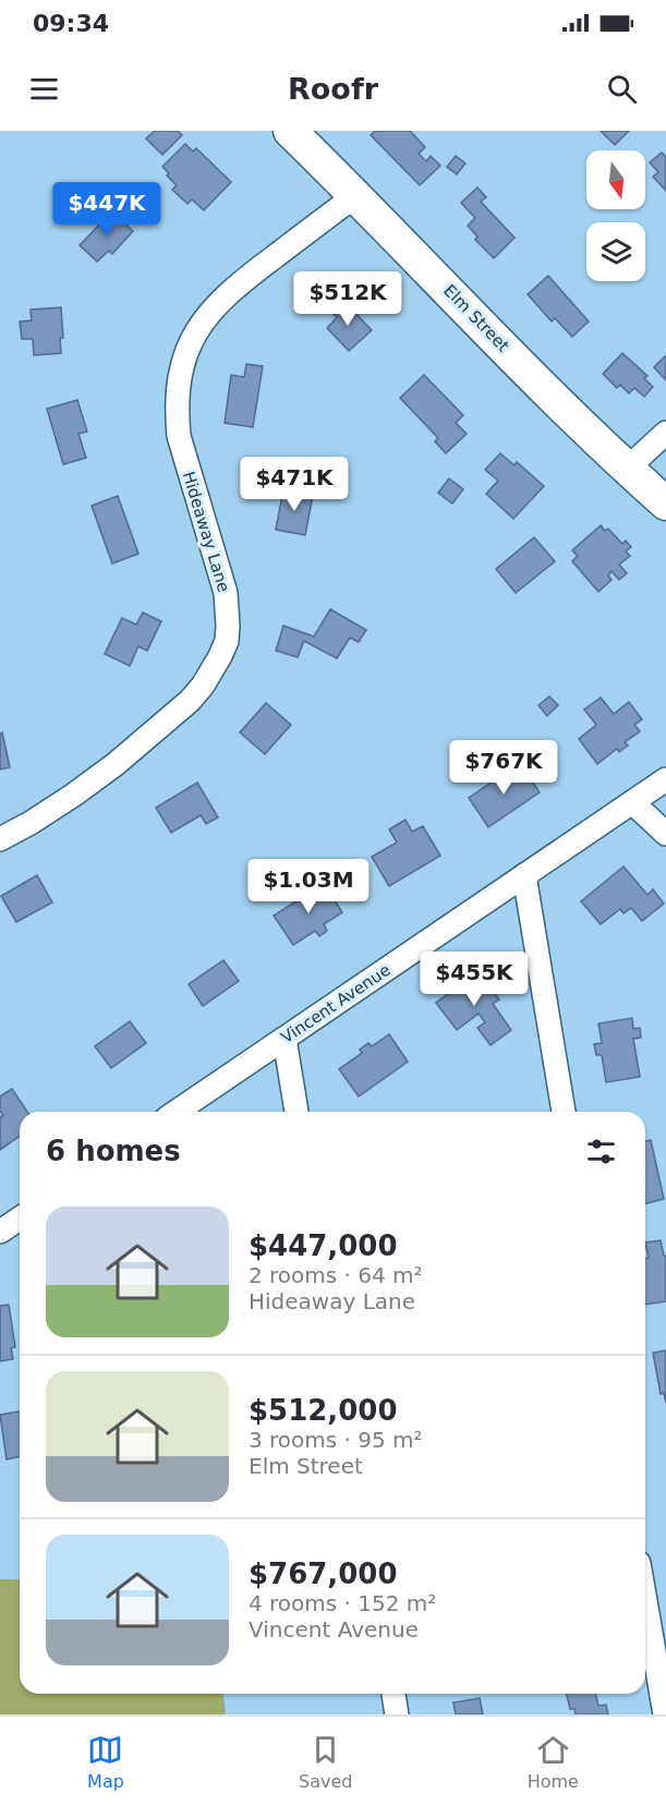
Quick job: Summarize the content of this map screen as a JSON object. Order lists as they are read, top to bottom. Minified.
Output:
{"streets":{"street":["Elm Street","Hideaway Lane","Vincent Avenue"]},"crossings":[["Elm Street","Hideaway Lane"]],"north":"bottom","page":{"status":"09:34","header":"Roofr","price":["$447K","$512K","$471K","$767K","$1.03M","$455K"],"heading":"6 homes","list":[{"name":"$447,000","note":"2 rooms · 64 m² · Hideaway Lane"},{"name":"$512,000","note":"3 rooms · 95 m² · Elm Street"},{"name":"$767,000","note":"4 rooms · 152 m² · Vincent Avenue"}],"tabs":["Map","Saved","Home"]}}
